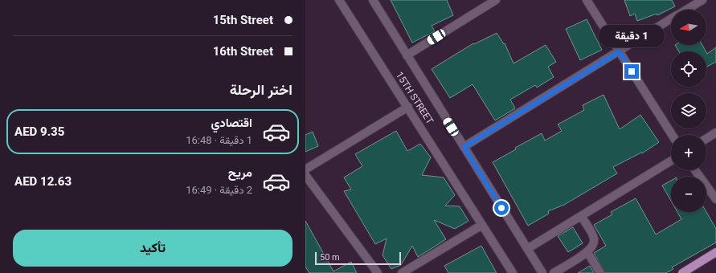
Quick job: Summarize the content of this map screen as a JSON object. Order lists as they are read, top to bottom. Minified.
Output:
{"streets":{"street":["15TH STREET"]},"scale_bar":"50 m","north":"left","page":{"banner":["15th Street","16th Street"],"map_buttons":["+","−"],"bubble":"1 دقيقة","heading":"اختر الرحلة","list":[{"name":"اقتصادي","note":"1 دقيقة · 16:48","value":"AED 9.35"},{"name":"مريح","note":"2 دقيقة · 16:49","value":"AED 12.63"}],"buttons":"تأكيد","scale":"50 m"}}
